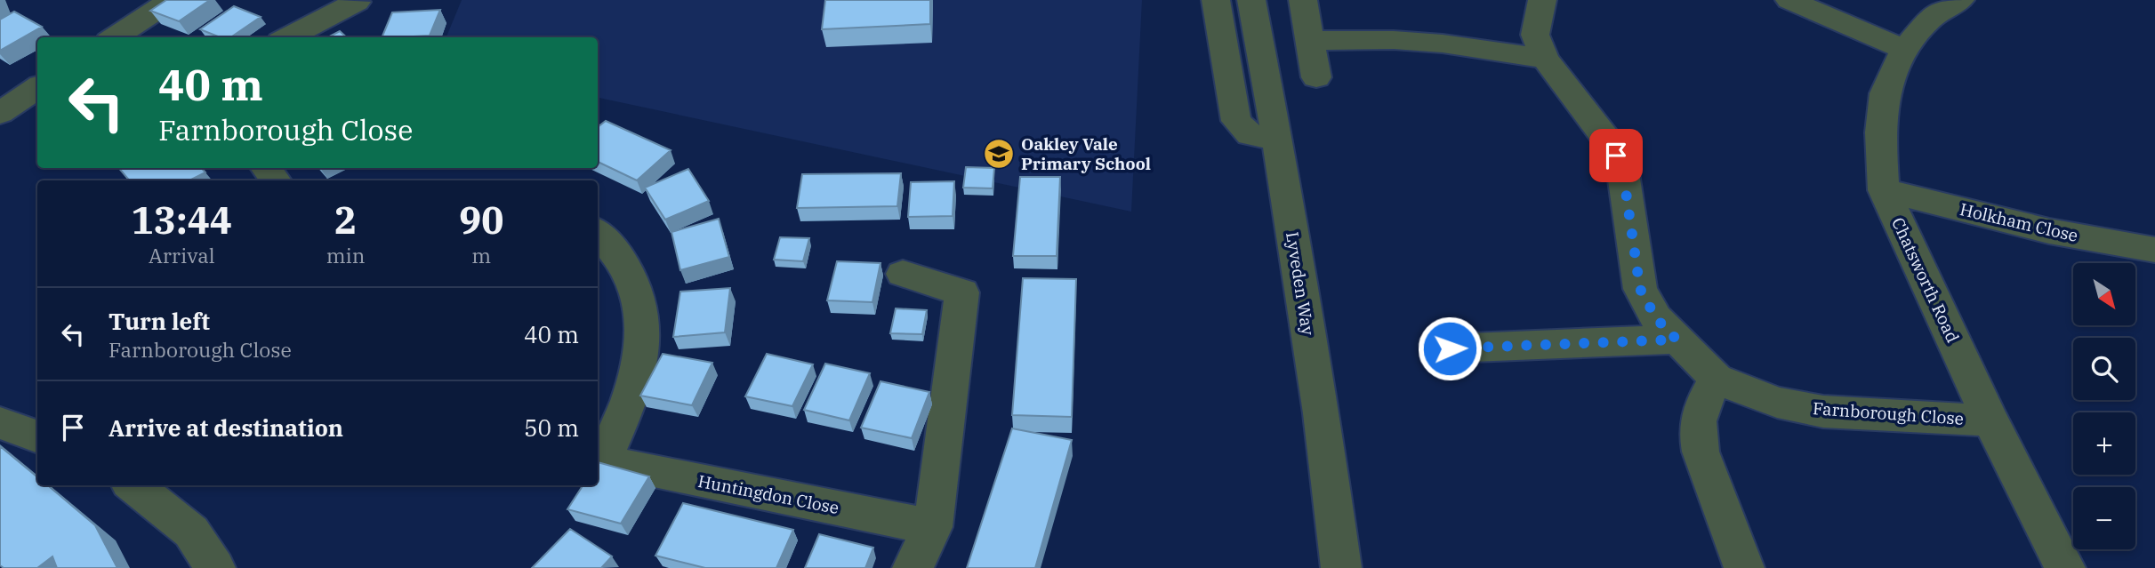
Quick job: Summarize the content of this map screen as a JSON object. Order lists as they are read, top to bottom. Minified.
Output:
{"streets":{"street":["Holkham Close","Chatsworth Road","Lyveden Way","Farnborough Close","Huntingdon Close"]},"crossings":[["Holkham Close","Chatsworth Road"],["Chatsworth Road","Farnborough Close"]],"places":{"school or university":["Oakley Vale Primary School"]},"north":"bottom right","page":{"turn":["40 m","Farnborough Close"],"eta":["13:44","Arrival","2","min","90","m"],"map_buttons":["+","−"],"list":[{"name":"Turn left","note":"Farnborough Close","value":"40 m"},{"name":"Arrive at destination","value":"50 m"}]}}
